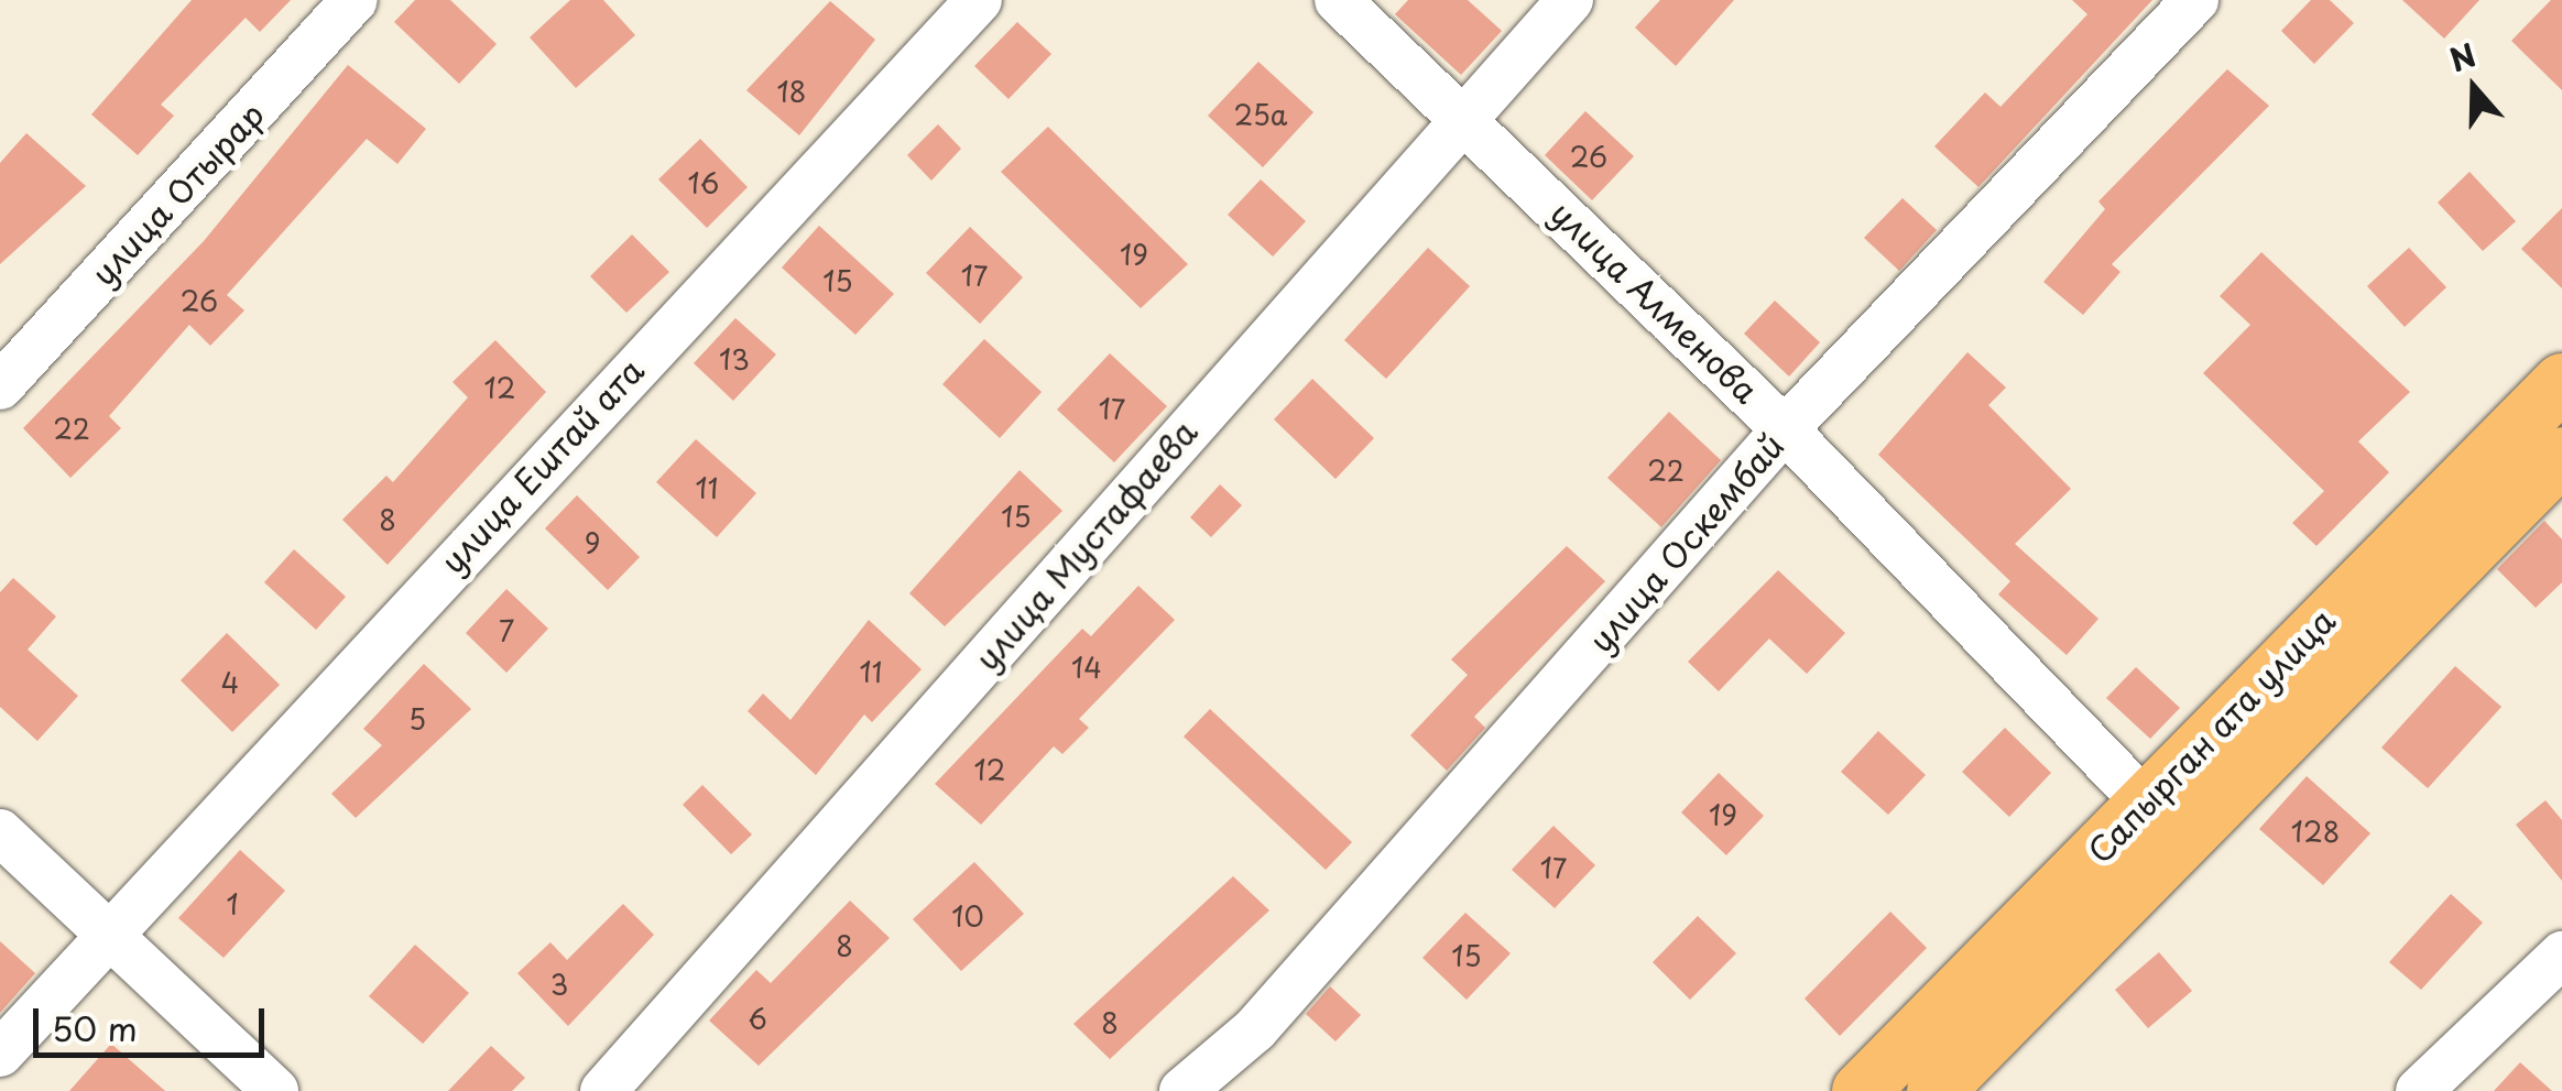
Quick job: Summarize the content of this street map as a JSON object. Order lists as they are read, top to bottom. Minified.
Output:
{"streets":{"main road":["Сапырган ата улица"],"street":["улица Отырар","улица Алменова","улица Ештай ата","улица Оскембай","улица Мустафаева"]},"crossings":[["улица Алменова","улица Оскембай"],["улица Алменова","улица Мустафаева"],["улица Алменова","Сапырган ата улица"]],"house_numbers":["18","25а","26","16","19","17","15","26","13","12","17","22","22","11","15","8","9","7","14","11","4","5","12","19","128","17","1","10","8","15","3","6","8"],"scale_bar":"50 m","north":"top"}
